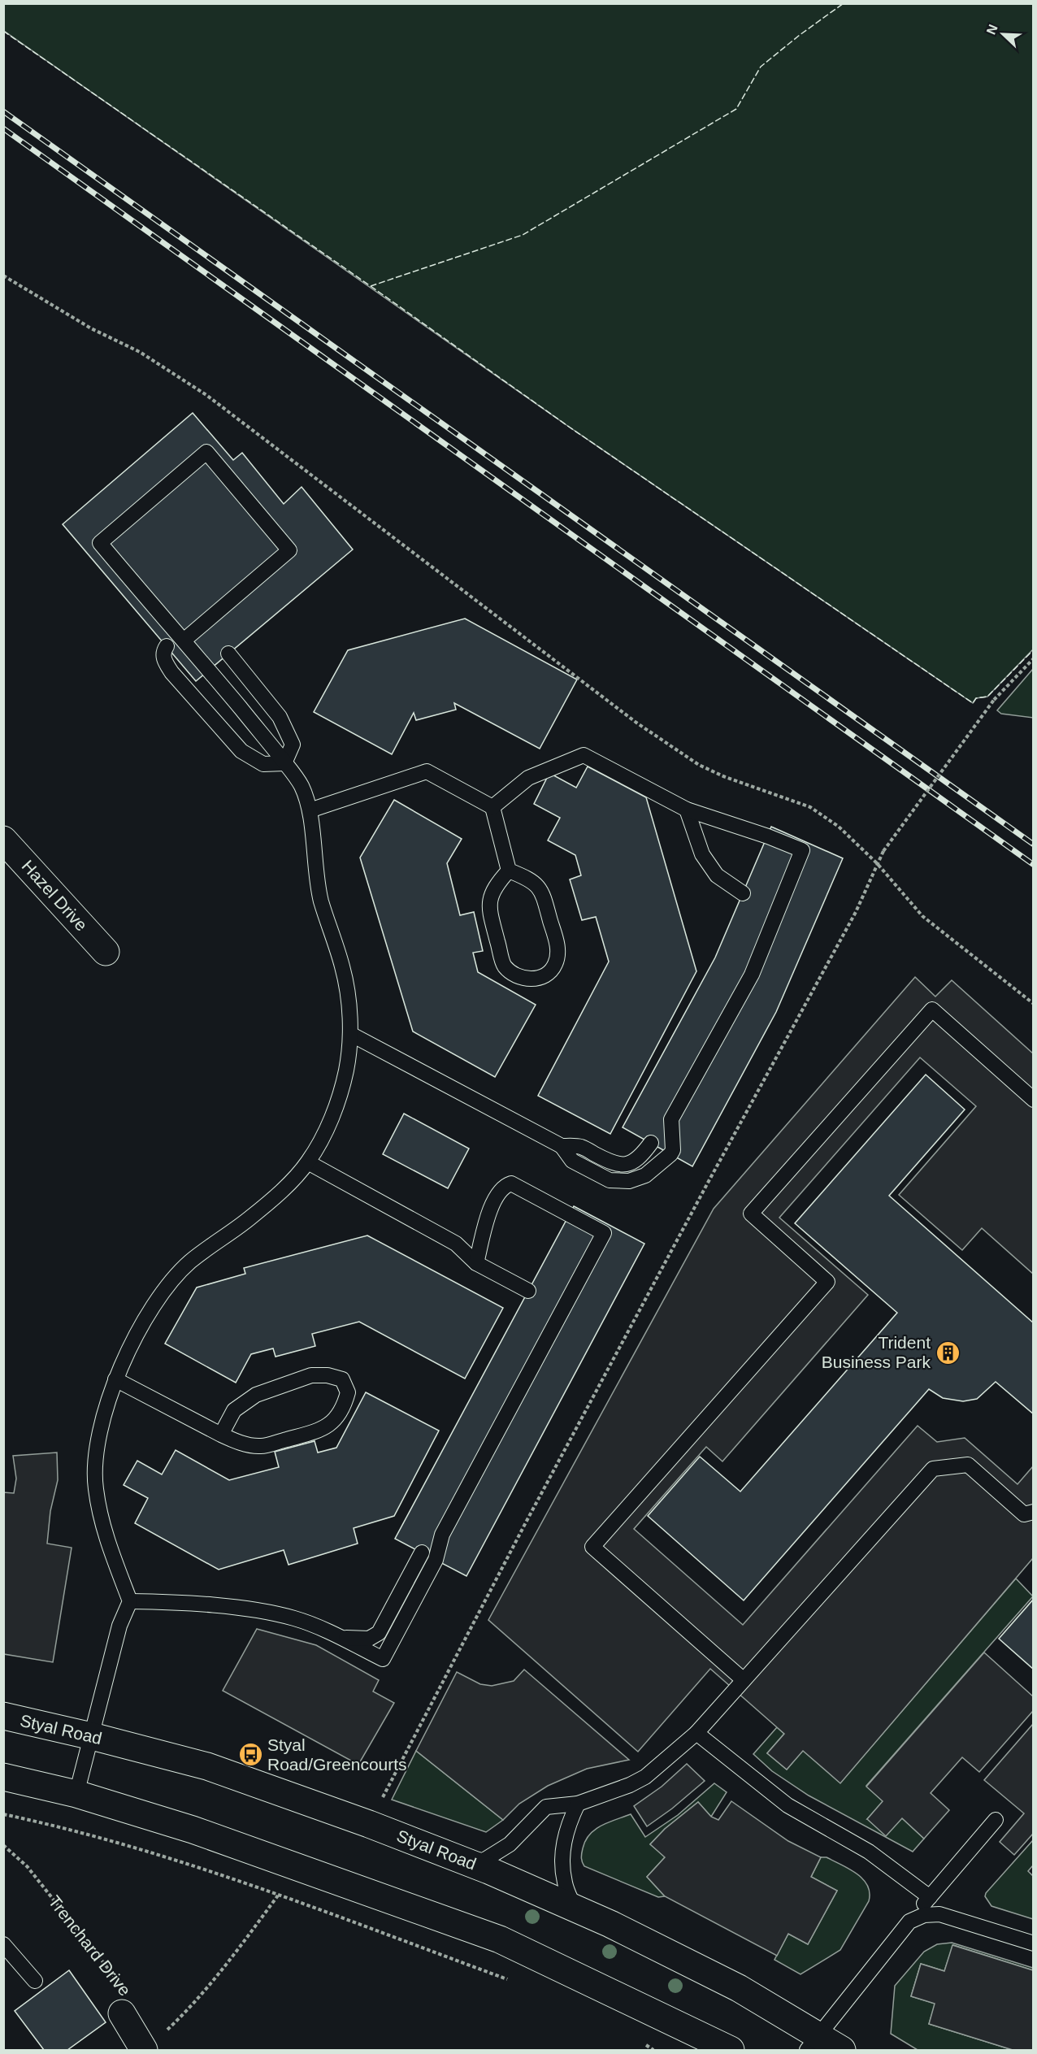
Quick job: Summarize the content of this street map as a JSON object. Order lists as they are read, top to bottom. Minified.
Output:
{"streets":{"main road":["Hazel Drive","Styal Road","Trenchard Drive"]},"places":{"building":["Trident Business Park"],"bus stop":["Styal Road/Greencourts"]},"north":"top left"}
